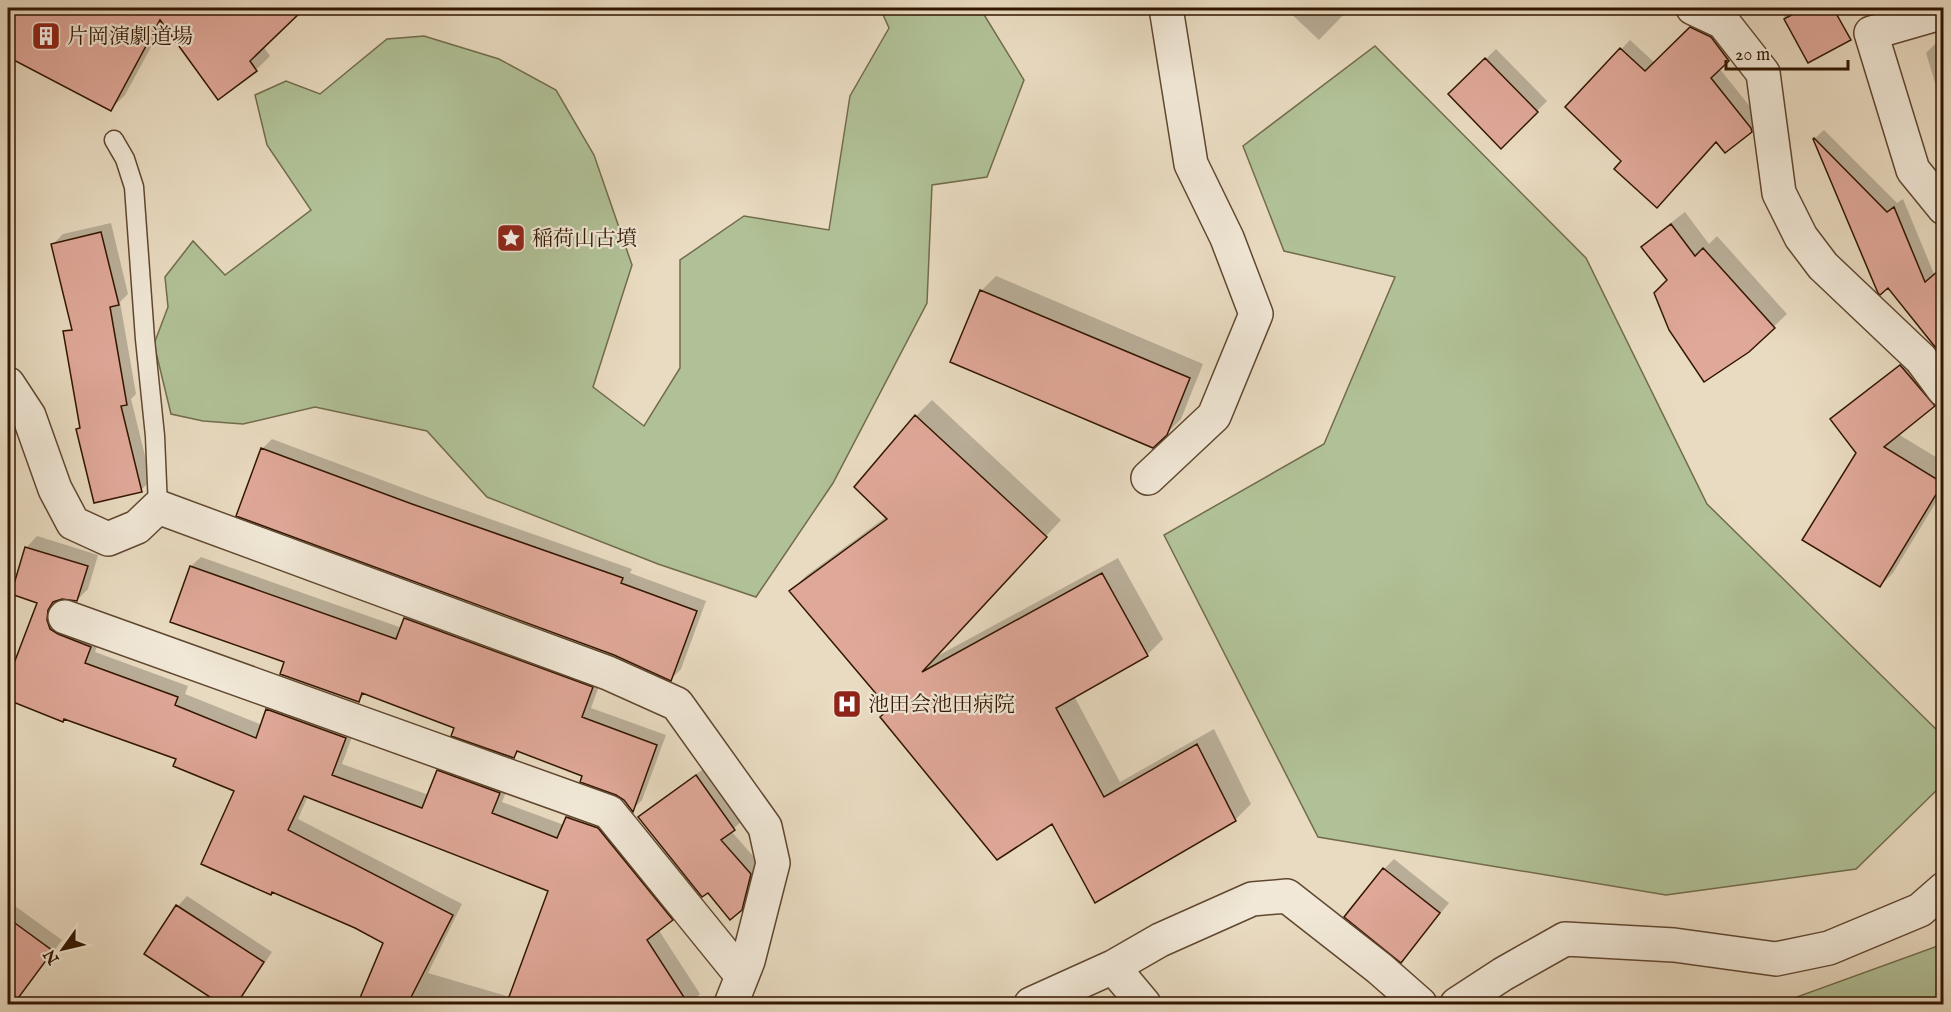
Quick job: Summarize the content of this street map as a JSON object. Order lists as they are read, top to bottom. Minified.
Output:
{"places":{"building":["片岡演劇道場"],"place":["稲荷山古墳"],"hospital":["池田会池田病院"]},"scale_bar":"20 m","north":"bottom left"}
